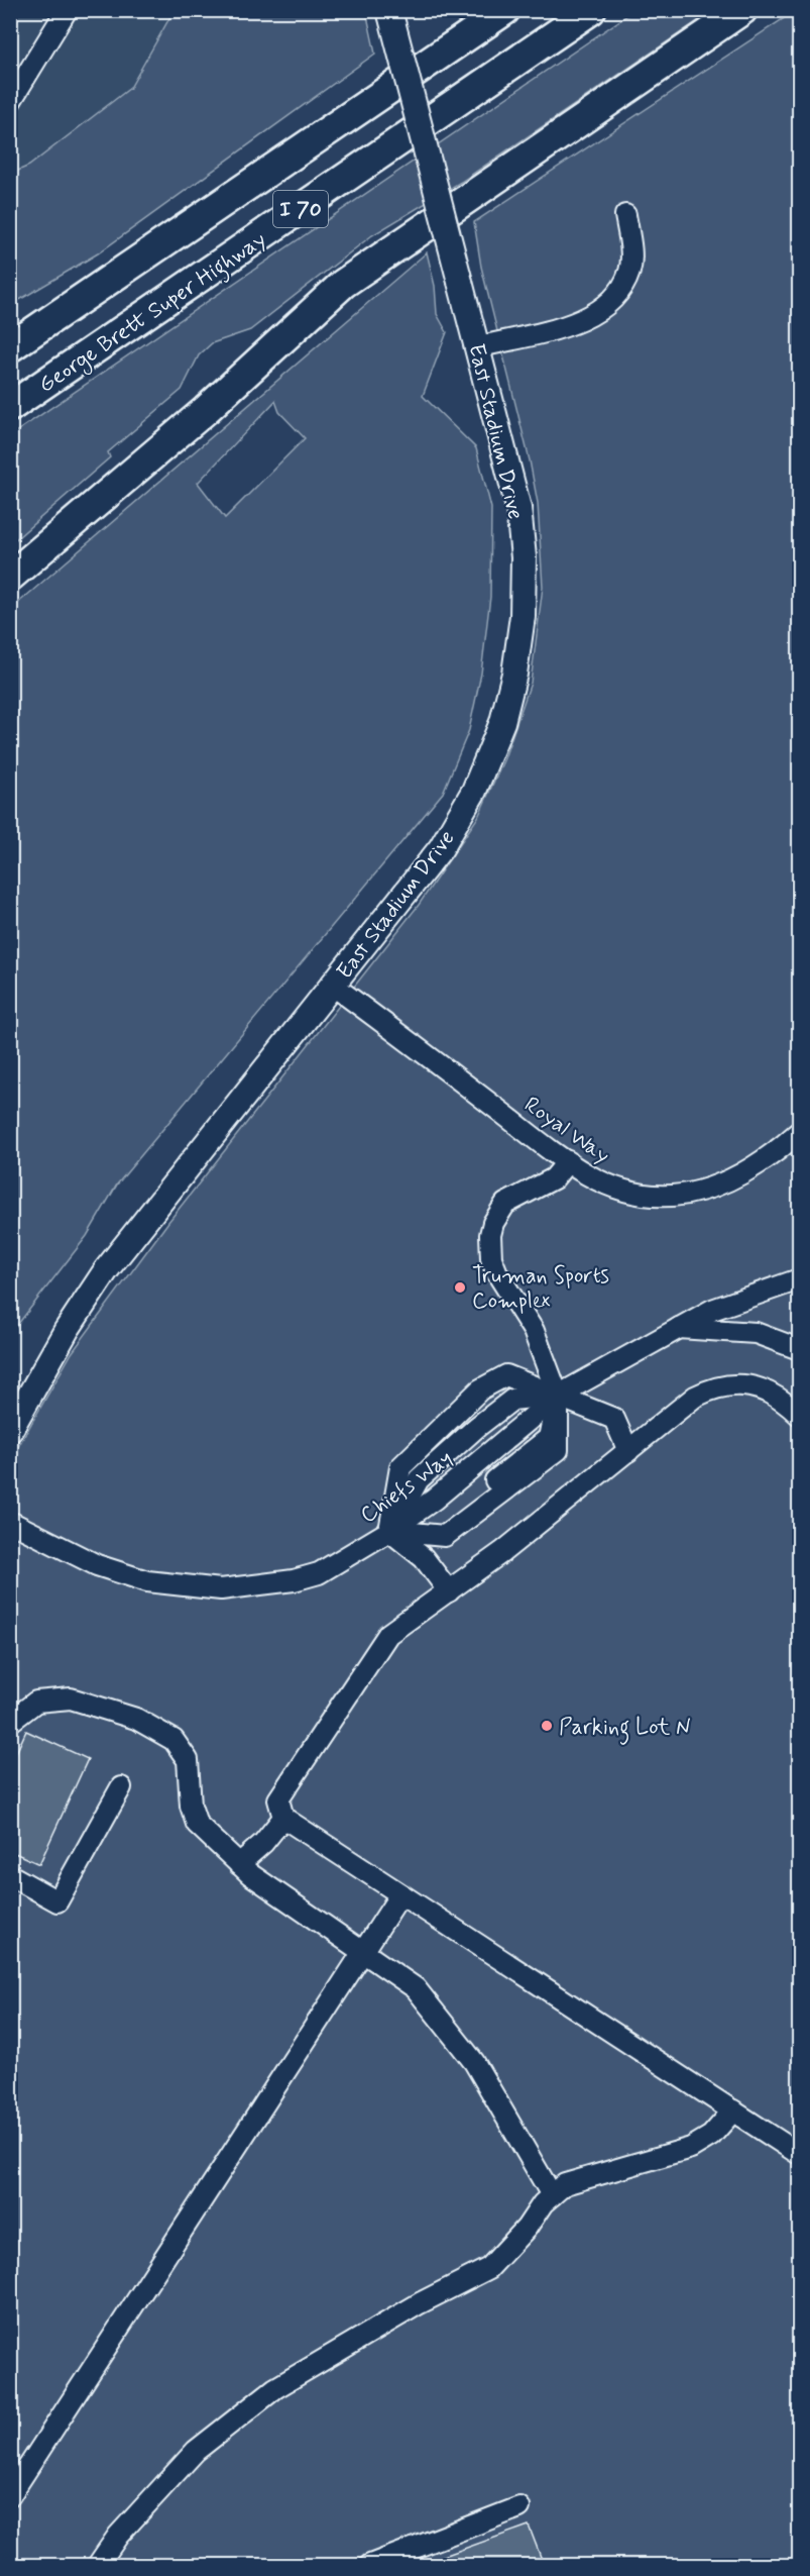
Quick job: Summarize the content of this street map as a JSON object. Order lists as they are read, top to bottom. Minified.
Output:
{"streets":{"highway":["I 70","George Brett Super Highway"],"main road":["East Stadium Drive"],"street":["Royal Way","Chiefs Way"]},"crossings":[["East Stadium Drive","Royal Way"]],"places":["Truman Sports Complex","Parking Lot N"]}
